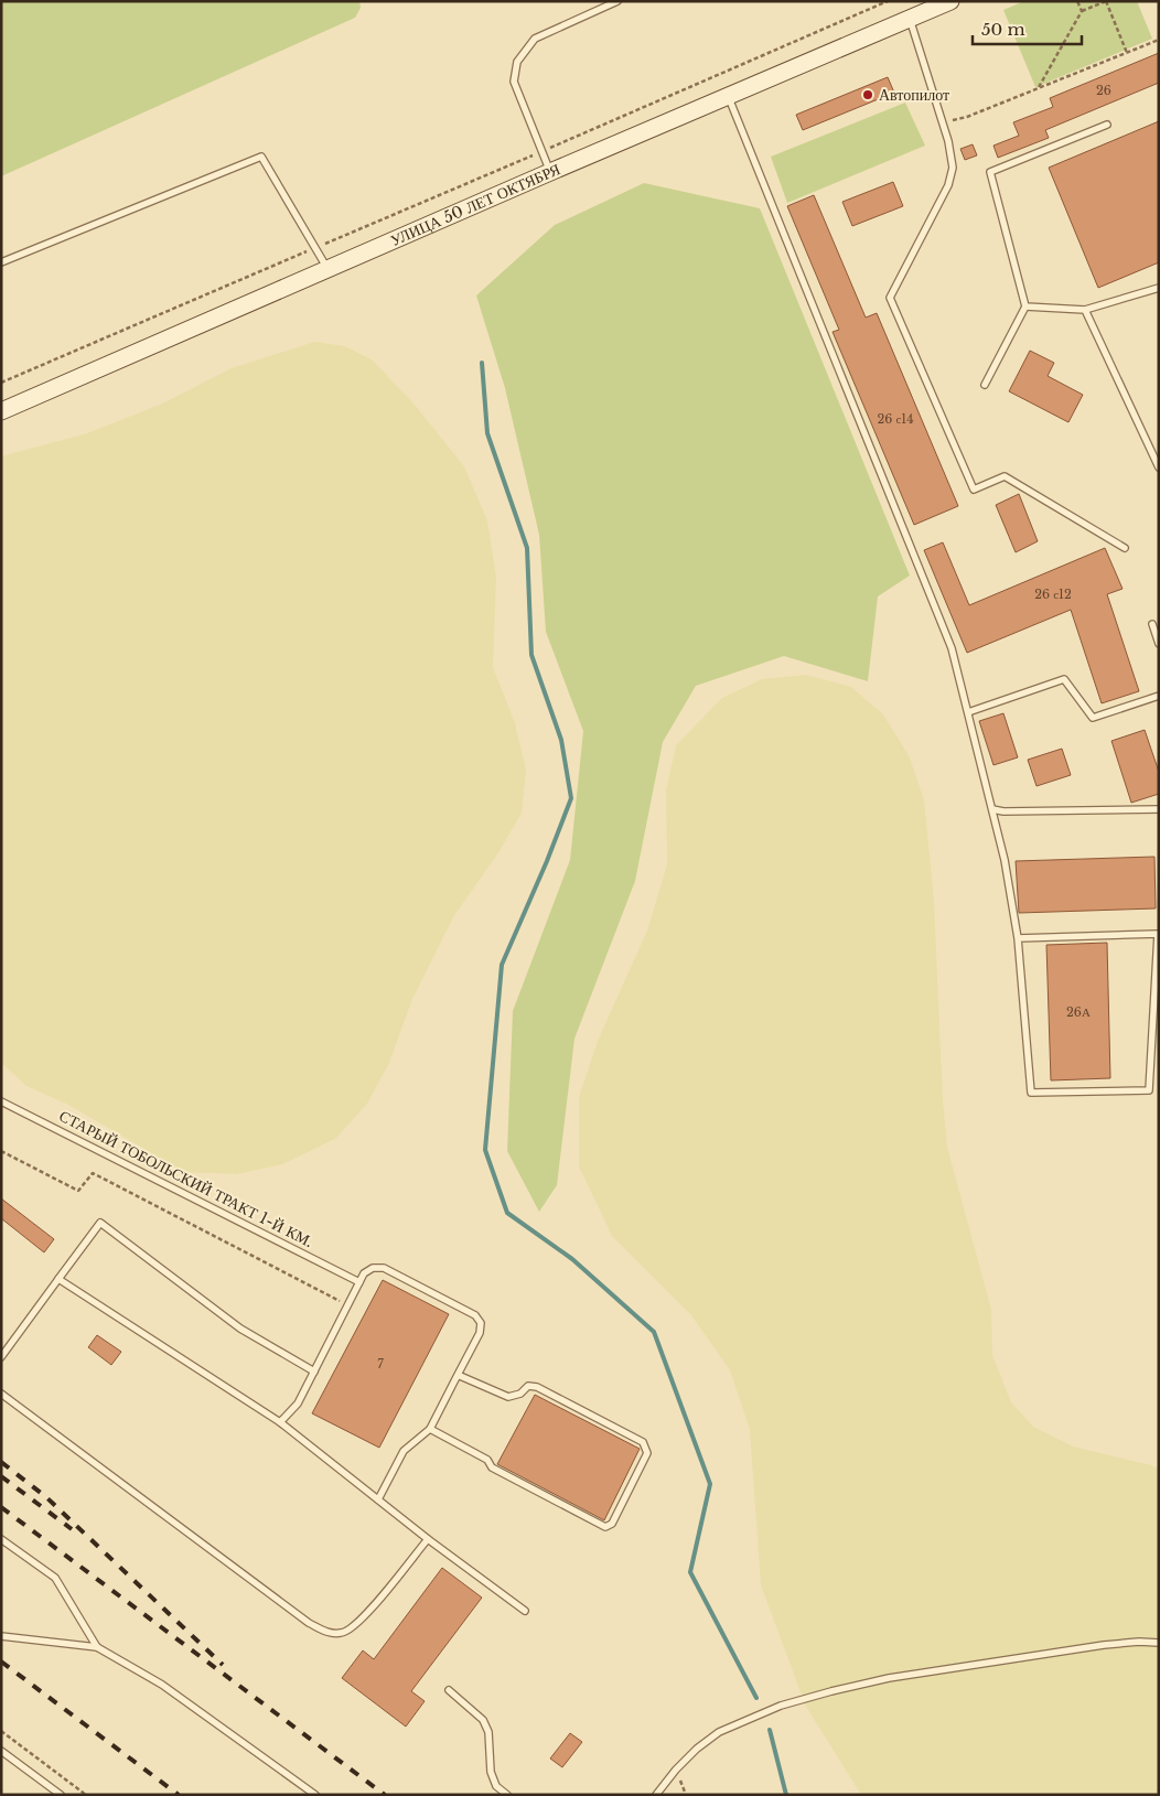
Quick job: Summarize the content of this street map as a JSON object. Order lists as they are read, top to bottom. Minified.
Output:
{"streets":{"main road":["УЛИЦА 50 ЛЕТ ОКТЯБРЯ"],"lane":["СТАРЫЙ ТОБОЛЬСКИЙ ТРАКТ 1-Й КМ."]},"places":["Автопилот"],"house_numbers":["26","26 с14","26 с12","26А","7"],"scale_bar":"50 m"}
